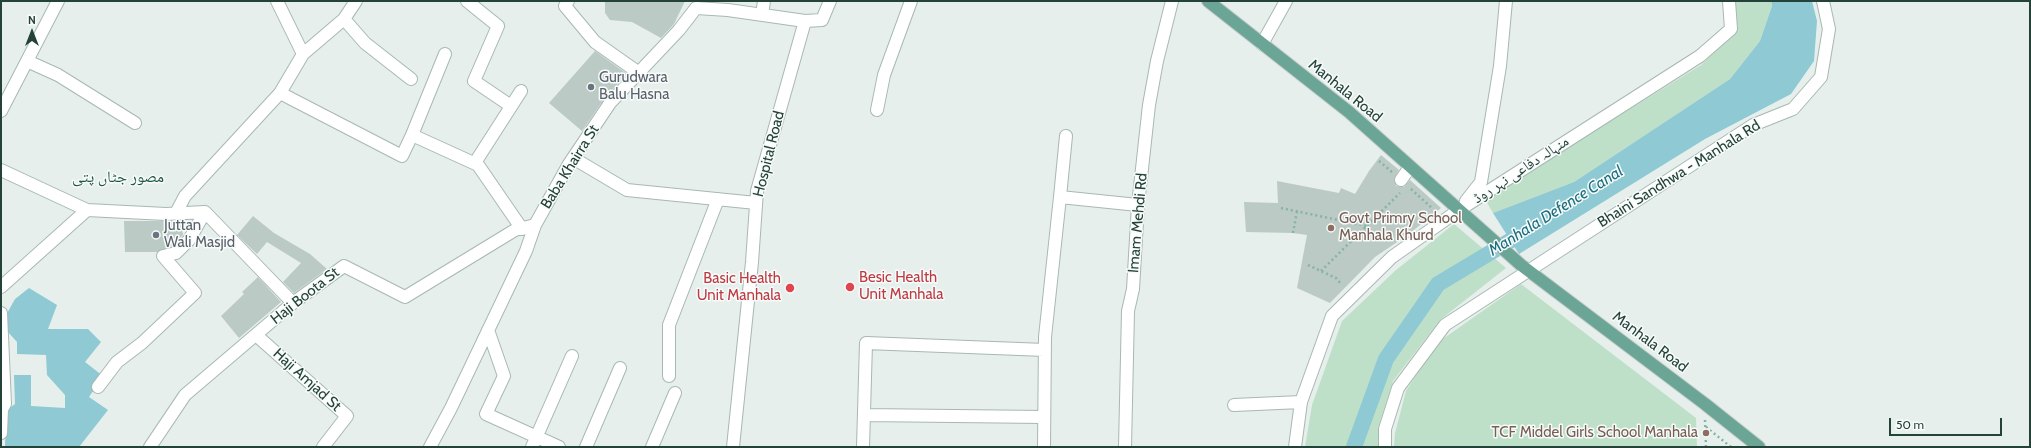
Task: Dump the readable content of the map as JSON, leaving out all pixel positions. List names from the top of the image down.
{
  "streets": {
    "main road": ["Manhala Road"],
    "street": [
      "Hospital Road",
      "Baba Khairra St",
      "منہالہ دفاعی نہر روڈ",
      "Bhaini Sandhwa - Manhala Rd",
      "Imam Mehdi Rd",
      "Haji Boota St",
      "Haji Amjad St"
    ]
  },
  "crossings": [
    ["Manhala Road", "منہالہ دفاعی نہر روڈ"],
    ["Manhala Road", "Bhaini Sandhwa - Manhala Rd"],
    ["Hospital Road", "Baba Khairra St"],
    ["Baba Khairra St", "Haji Boota St"],
    ["Haji Boota St", "Haji Amjad St"]
  ],
  "districts": ["مصور جٹاں پتی"],
  "water": ["Manhala Defence Canal"],
  "places": [
    "Gurudwara Balu Hasna",
    "Govt Primry School Manhala Khurd",
    "Juttan Wali Masjid",
    "Besic Health Unit Manhala",
    "Basic Health Unit Manhala",
    "TCF Middel Girls School Manhala"
  ],
  "scale_bar": "50 m",
  "north": "top"
}
